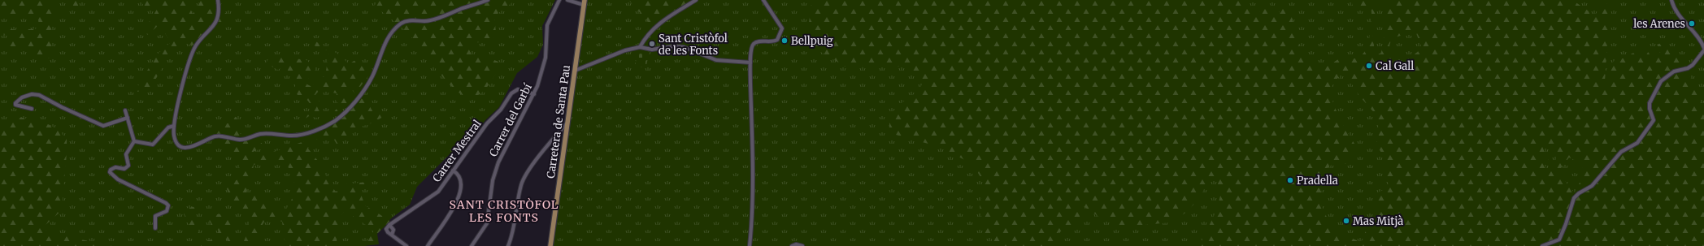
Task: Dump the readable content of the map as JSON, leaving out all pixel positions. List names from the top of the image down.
{
  "streets": {
    "main road": ["Carretera de Santa Pau"],
    "street": ["Carrer del Garbí", "Carrer Mestral"]
  },
  "crossings": [
    ["Carrer del Garbí", "Carrer Mestral"]
  ],
  "districts": ["SANT CRISTÒFOL LES FONTS"],
  "places": [
    "les Arenes",
    "Bellpuig",
    "Sant Cristòfol de les Fonts",
    "Cal Gall",
    "Pradella",
    "Mas Mitjà"
  ]
}
